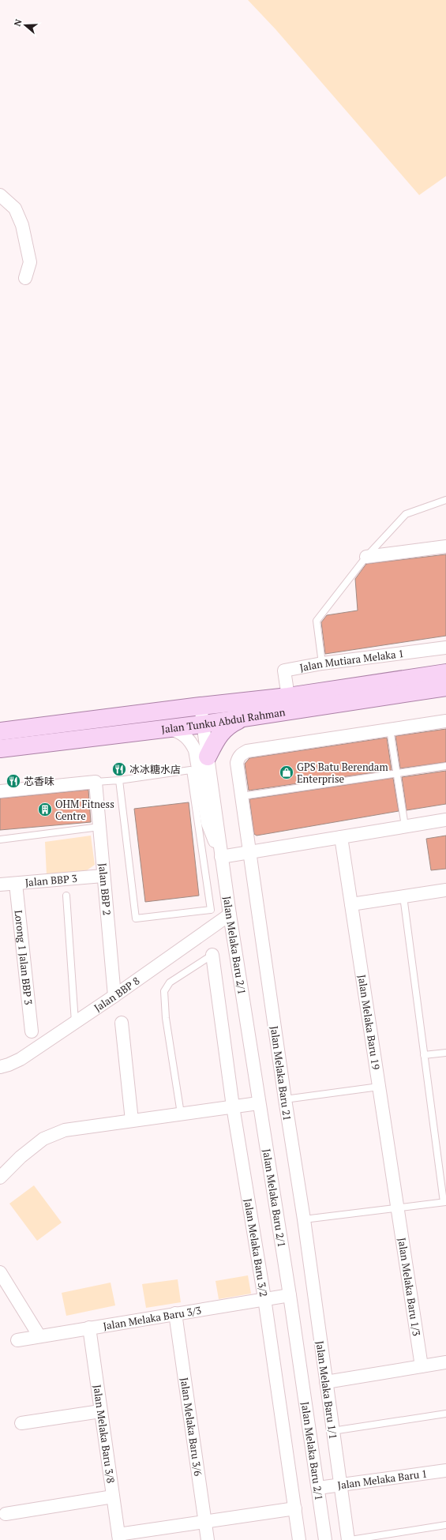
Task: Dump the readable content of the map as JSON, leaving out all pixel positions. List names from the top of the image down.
{
  "streets": {
    "main road": ["Jalan Tunku Abdul Rahman"],
    "street": [
      "Jalan Mutiara Melaka 1",
      "Jalan BBP 3",
      "Jalan BBP 2",
      "Jalan Melaka Baru 2/1",
      "Lorong 1 Jalan BBP 3",
      "Jalan BBP 8",
      "Jalan Melaka Baru 19",
      "Jalan Melaka Baru 21",
      "Jalan Melaka Baru 3/2",
      "Jalan Melaka Baru 1/3",
      "Jalan Melaka Baru 3/3",
      "Jalan Melaka Baru 1/1",
      "Jalan Melaka Baru 3/6",
      "Jalan Melaka Baru 3/8",
      "Jalan Melaka Baru 1"
    ]
  },
  "crossings": [
    ["Jalan Mutiara Melaka 1", "Jalan Tunku Abdul Rahman"],
    ["Jalan BBP 3", "Jalan BBP 2"],
    ["Jalan BBP 3", "Lorong 1 Jalan BBP 3"],
    ["Jalan BBP 2", "Jalan BBP 8"],
    ["Jalan Melaka Baru 2/1", "Jalan BBP 8"],
    ["Jalan Melaka Baru 2/1", "Jalan Melaka Baru 3/3"],
    ["Jalan Melaka Baru 2/1", "Jalan Melaka Baru 1"],
    ["Jalan Melaka Baru 19", "Jalan Melaka Baru 1/3"],
    ["Jalan Melaka Baru 21", "Jalan Melaka Baru 1/1"],
    ["Jalan Melaka Baru 3/2", "Jalan Melaka Baru 3/3"],
    ["Jalan Melaka Baru 3/3", "Jalan Melaka Baru 3/6"],
    ["Jalan Melaka Baru 3/3", "Jalan Melaka Baru 3/8"],
    ["Jalan Melaka Baru 1/1", "Jalan Melaka Baru 1"]
  ],
  "places": {
    "restaurant": ["冰冰糖水店", "芯香味"],
    "shop": ["GPS Batu Berendam Enterprise"],
    "building": ["OHM Fitness Centre"]
  },
  "north": "left"
}
